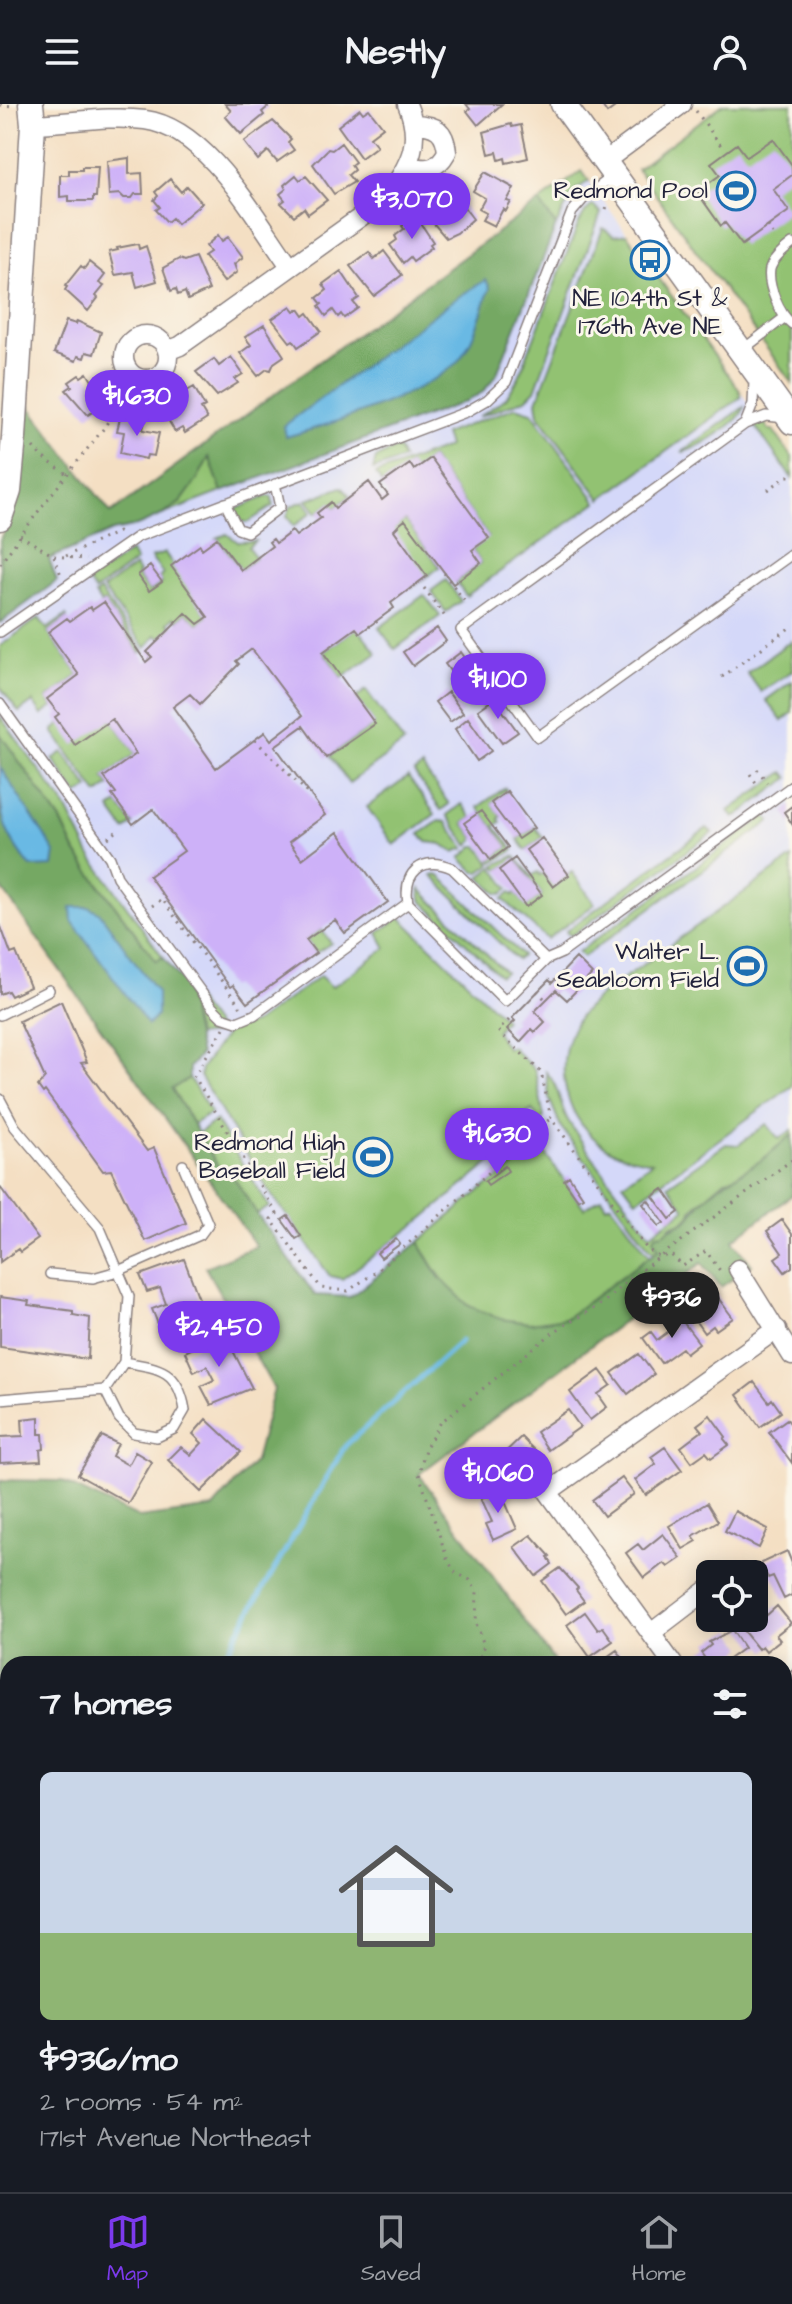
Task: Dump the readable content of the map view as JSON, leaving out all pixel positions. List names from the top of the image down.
{
  "places": {
    "sports": ["Redmond Pool", "Walter L. Seabloom Field", "Redmond High Baseball Field"],
    "bus stop": ["NE 104th St & 176th Ave NE"]
  },
  "page": {
    "header": "Nestly",
    "price": [
      "$3,070",
      "$1,630",
      "$1,100",
      "$1,630",
      "$936",
      "$2,450",
      "$1,060"
    ],
    "heading": "7 homes",
    "list": [
      {
        "name": "$936/mo",
        "note": "2 rooms · 54 m² · 171st Avenue Northeast"
      }
    ],
    "tabs": ["Map", "Saved", "Home"]
  }
}
